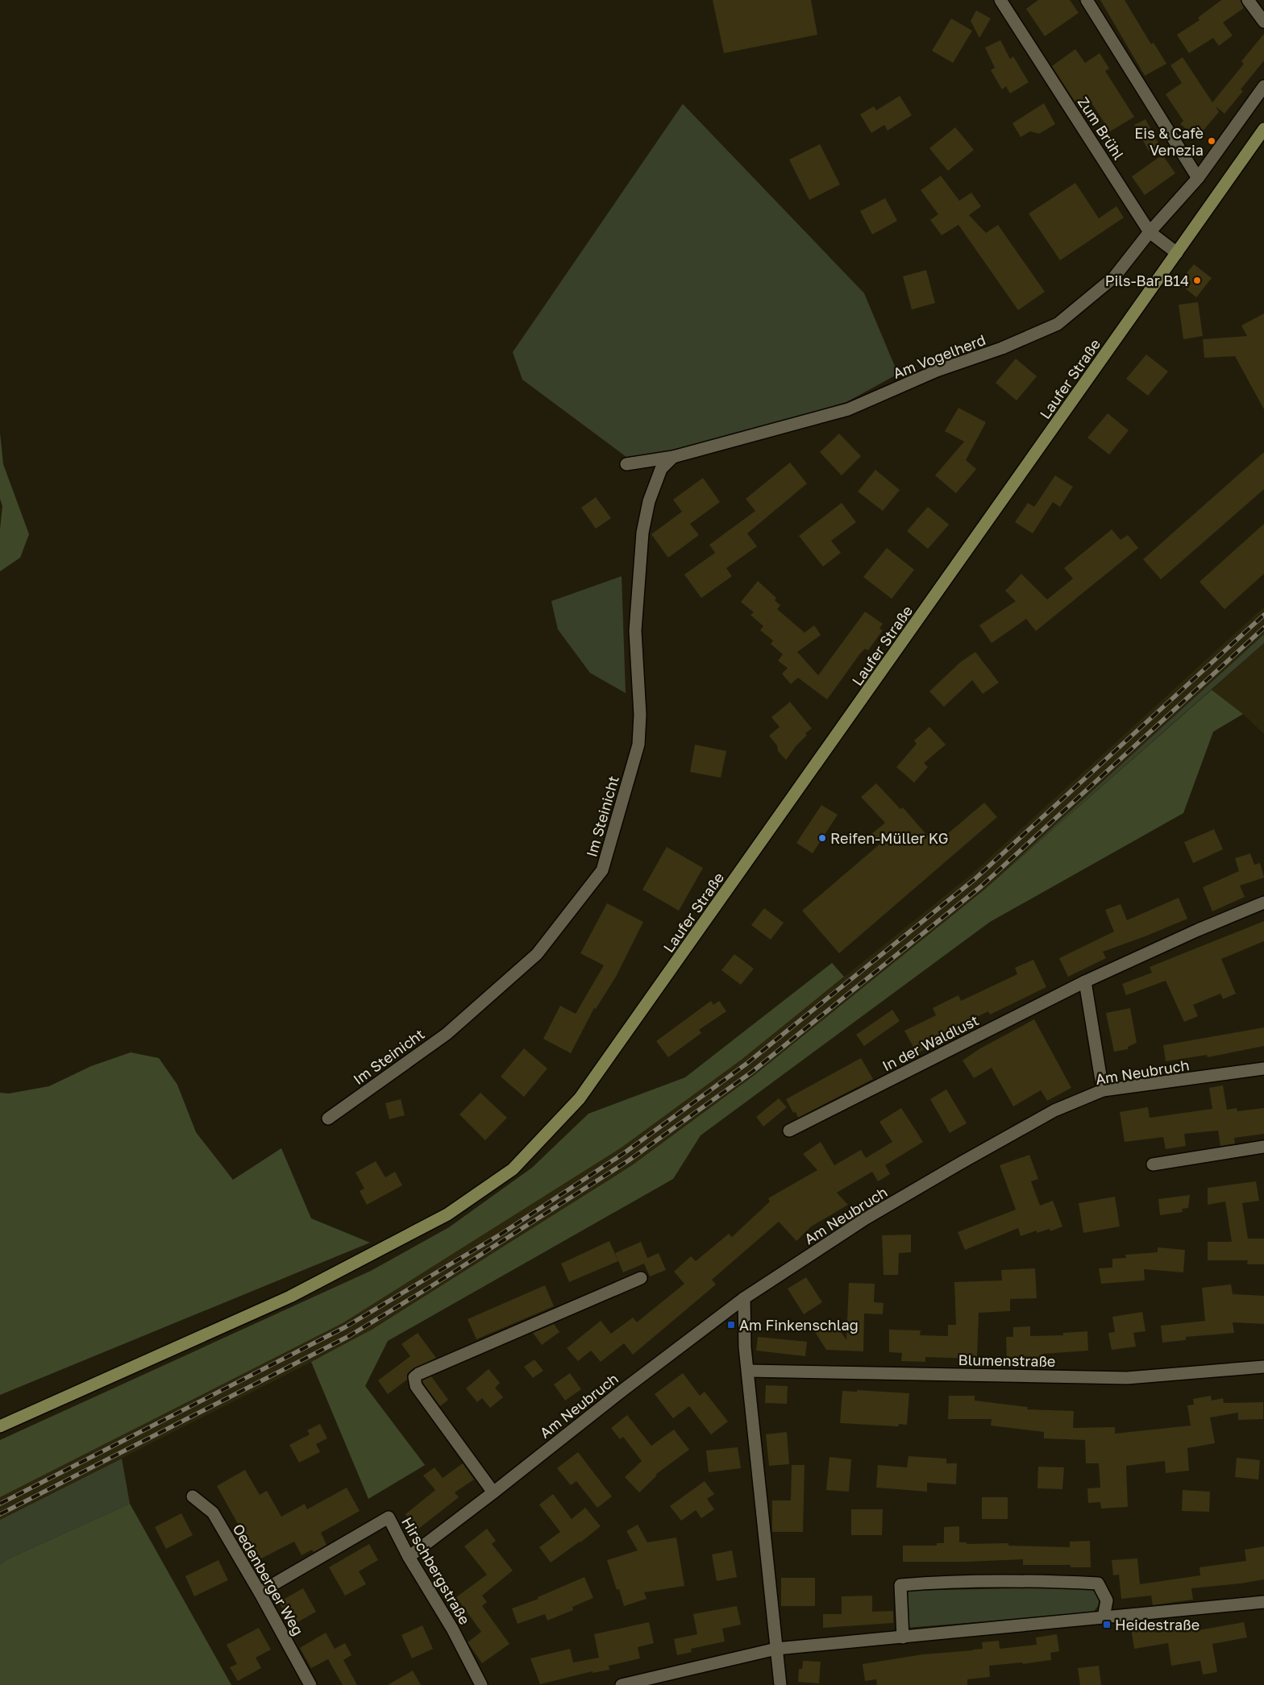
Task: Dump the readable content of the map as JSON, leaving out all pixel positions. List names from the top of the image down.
{
  "streets": {
    "main road": ["Laufer Straße"],
    "street": [
      "Zum Brühl",
      "Am Vogelherd",
      "Im Steinicht",
      "In der Waldlust",
      "Am Neubruch",
      "Blumenstraße",
      "Hirschbergstraße",
      "Oedenberger Weg"
    ]
  },
  "crossings": [
    ["Zum Brühl", "Am Vogelherd"],
    ["Zum Brühl", "Laufer Straße"],
    ["Am Vogelherd", "Im Steinicht"],
    ["Am Neubruch", "Hirschbergstraße"],
    ["Hirschbergstraße", "Oedenberger Weg"]
  ],
  "places": {
    "other": ["Eis & Cafè Venezia", "Pils-Bar B14", "Reifen-Müller KG"],
    "transit": ["Am Finkenschlag", "Heidestraße"]
  }
}
